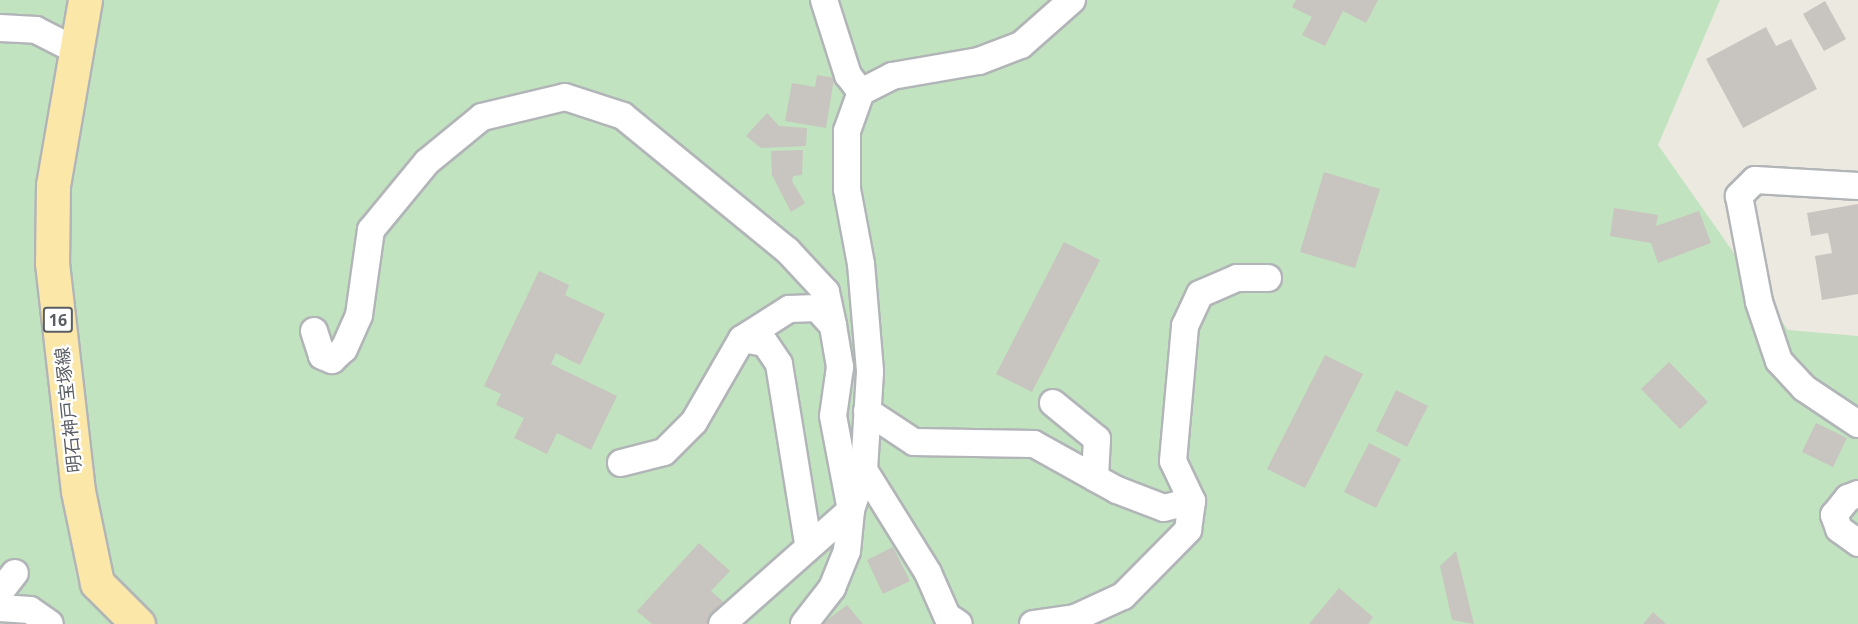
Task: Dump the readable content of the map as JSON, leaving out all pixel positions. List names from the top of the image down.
{
  "streets": {
    "main road": ["16", "明石神戸宝塚線"]
  }
}
